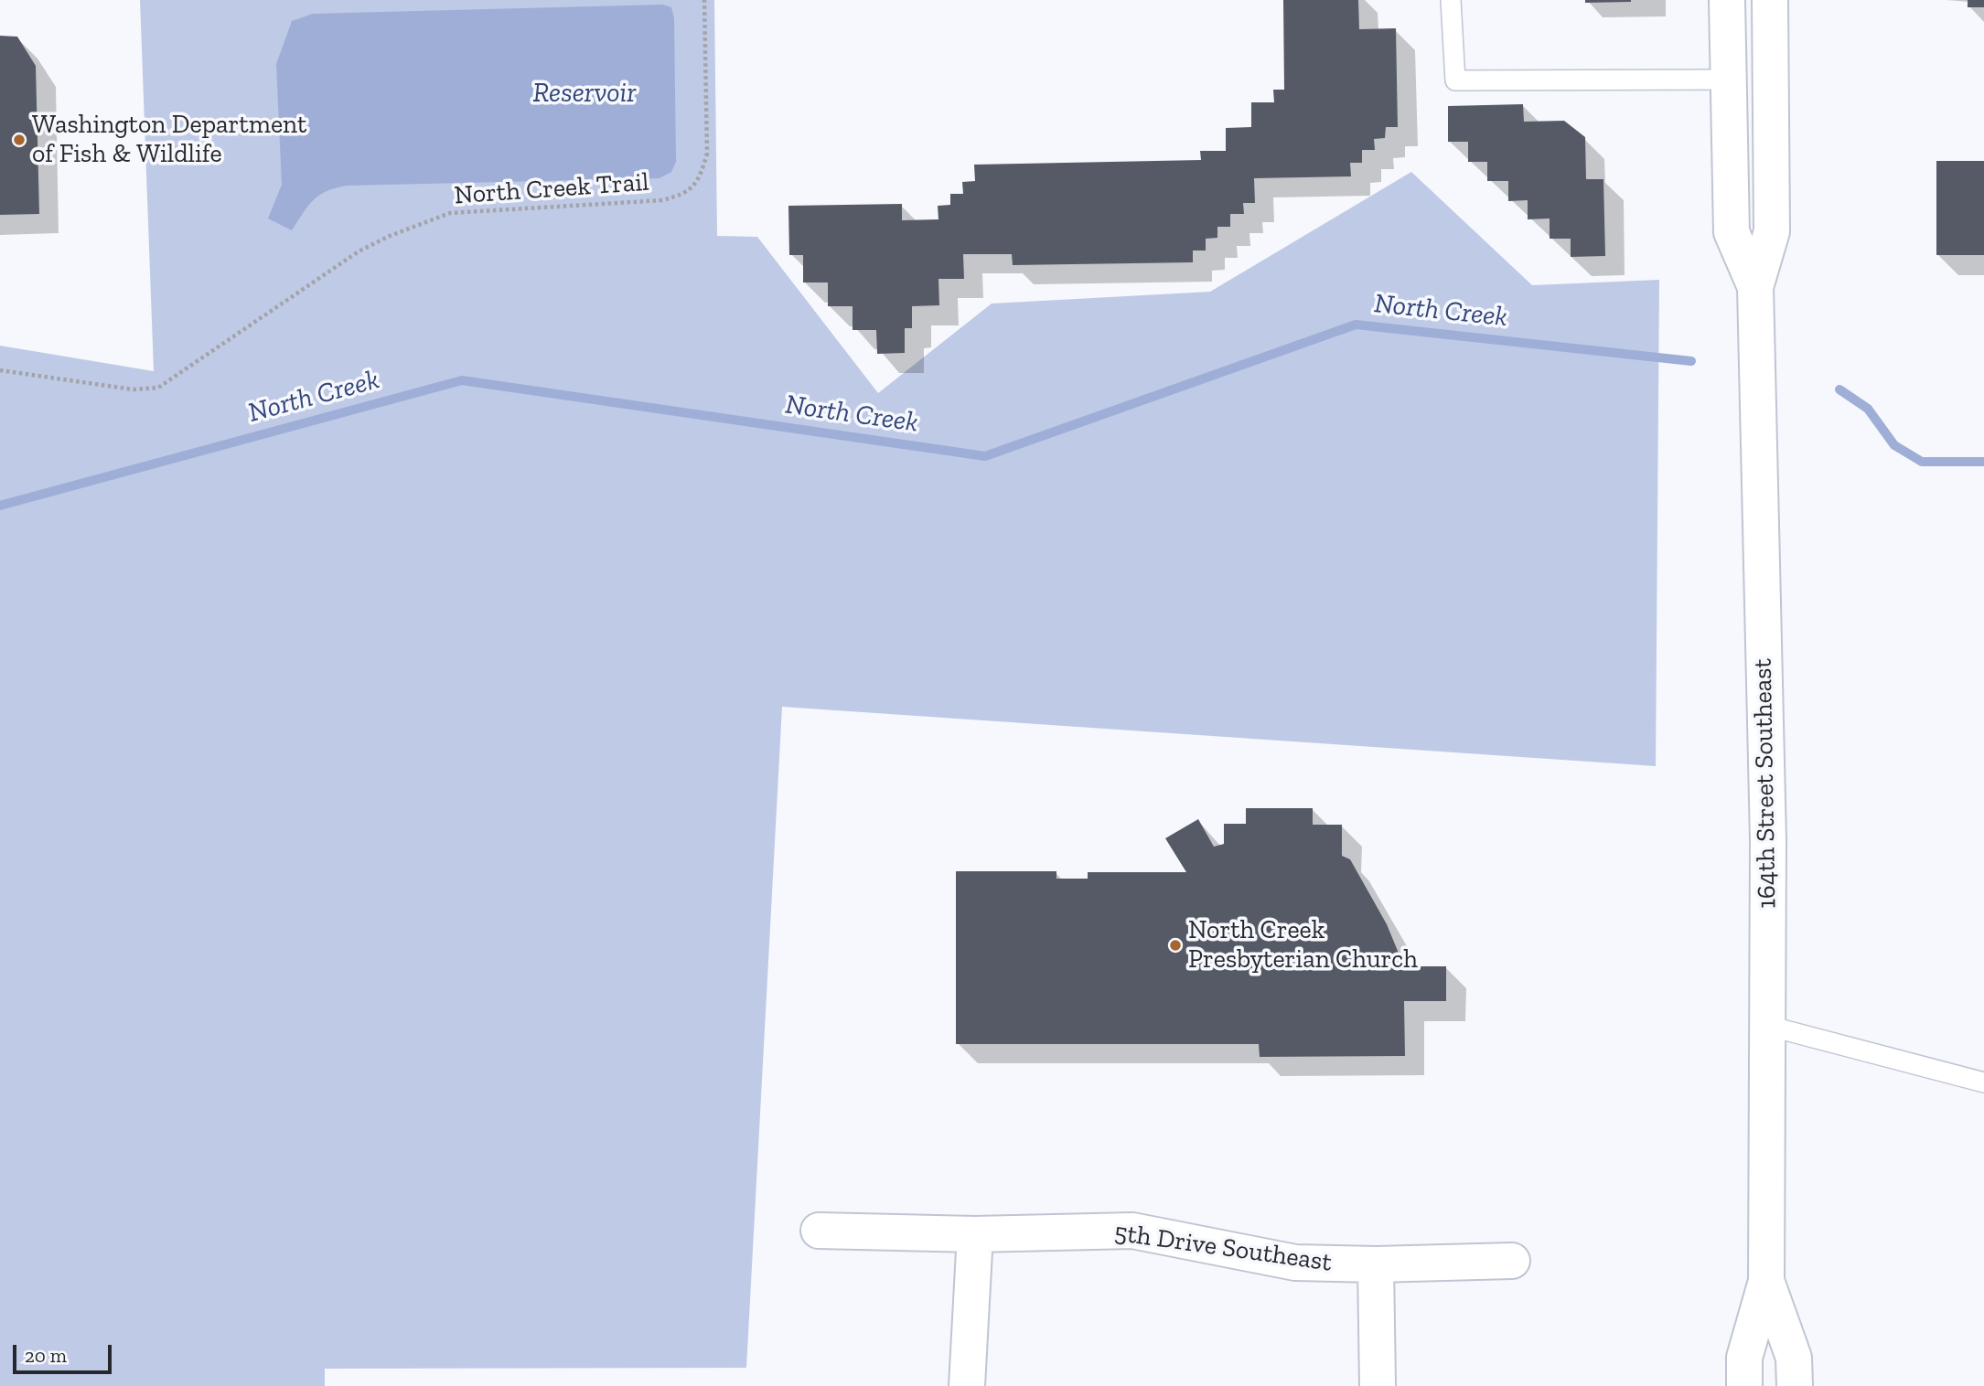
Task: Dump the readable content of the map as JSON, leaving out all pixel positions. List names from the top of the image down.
{
  "streets": {
    "main road": ["164th Street Southeast", "5th Drive Southeast"],
    "path": ["North Creek Trail"]
  },
  "water": ["Reservoir", "North Creek"],
  "places": ["Washington Department of Fish & Wildlife", "North Creek Presbyterian Church"],
  "scale_bar": "20 m"
}
